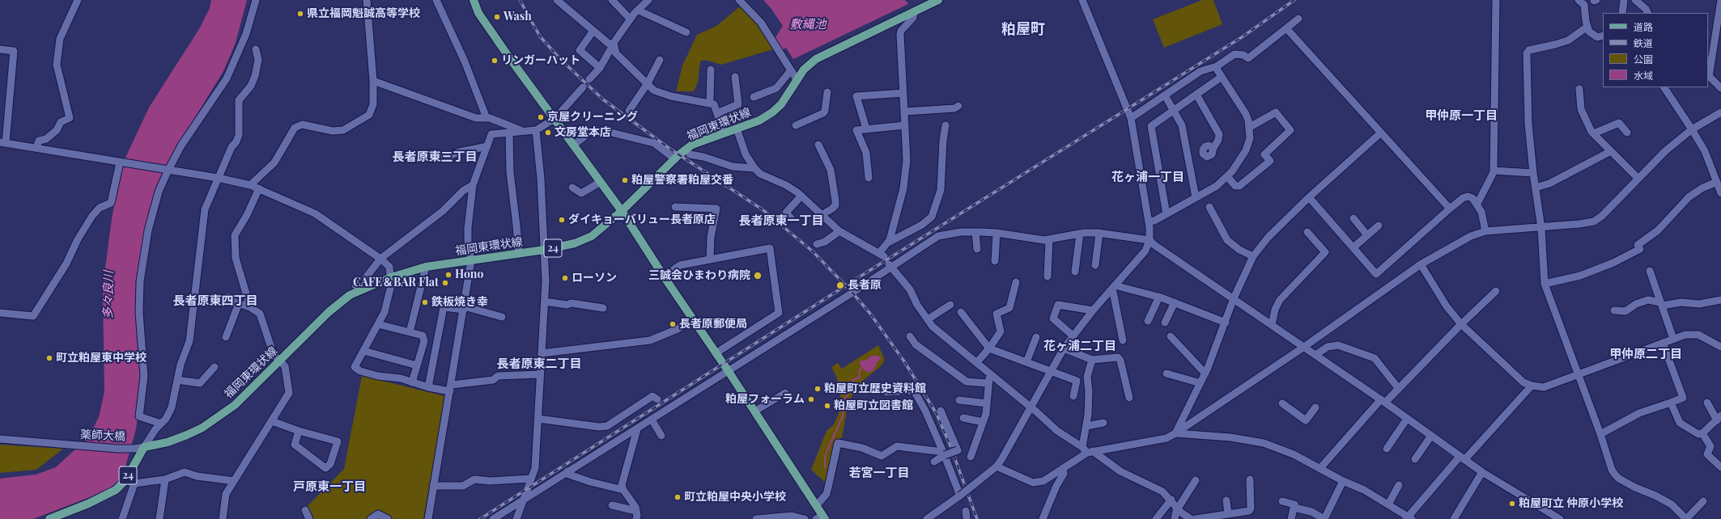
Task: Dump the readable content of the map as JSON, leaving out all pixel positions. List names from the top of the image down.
{
  "streets": {
    "main road": ["福岡東環状線", "24"],
    "street": ["薬師大橋"]
  },
  "crossings": [
    ["福岡東環状線", "24"],
    ["福岡東環状線", "薬師大橋"],
    ["24", "薬師大橋"]
  ],
  "districts": [
    "粕屋町",
    "甲仲原一丁目",
    "長者原東三丁目",
    "花ヶ浦一丁目",
    "長者原東一丁目",
    "長者原東四丁目",
    "花ヶ浦二丁目",
    "甲仲原二丁目",
    "長者原東二丁目",
    "若宮一丁目",
    "戸原東一丁目"
  ],
  "water": ["敷縄池", "多々良川"],
  "places": [
    "県立福岡魁誠高等学校",
    "Wash",
    "リンガーハット",
    "京屋クリーニング",
    "文房堂本店",
    "粕屋警察署粕屋交番",
    "ダイキョーバリュー長者原店",
    "Hono",
    "三誠会ひまわり病院",
    "ローソン",
    "CAFE＆BAR Flat",
    "長者原",
    "鉄板焼き幸",
    "長者原郵便局",
    "町立粕屋東中学校",
    "粕屋町立歴史資料館",
    "粕屋フォーラム",
    "粕屋町立図書館",
    "町立粕屋中央小学校",
    "粕屋町立 仲原小学校"
  ],
  "legend": [
    "道路",
    "鉄道",
    "公園",
    "水域"
  ]
}
